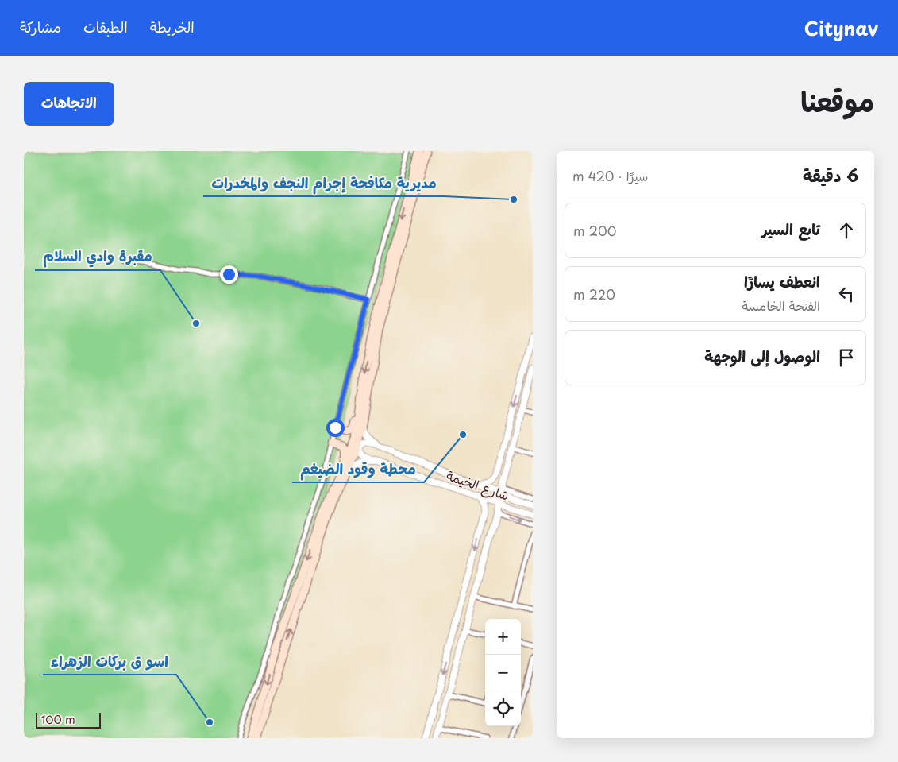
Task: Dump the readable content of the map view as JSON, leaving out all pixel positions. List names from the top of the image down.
{
  "streets": {
    "street": ["شارع الخيمة"]
  },
  "places": [
    "مديرية مكافحة إجرام النجف والمخدرات",
    "مقبرة وادي السلام",
    "محطة وقود الضيغم",
    "اسو ق بركات الزهراء"
  ],
  "scale_bar": "100 m",
  "page": {
    "header": "Citynav",
    "nav": ["الخريطة", "الطبقات", "مشاركة"],
    "title": "موقعنا",
    "buttons": "الاتجاهات",
    "heading": ["6 دقيقة", "سيرًا · 420 m"],
    "list": [
      ["تابع السير", "200 m"],
      ["انعطف يسارًا", "الفتحة الخامسة", "220 m"],
      "الوصول إلى الوجهة"
    ],
    "map_buttons": ["+", "−"],
    "scale": "100 m"
  }
}
